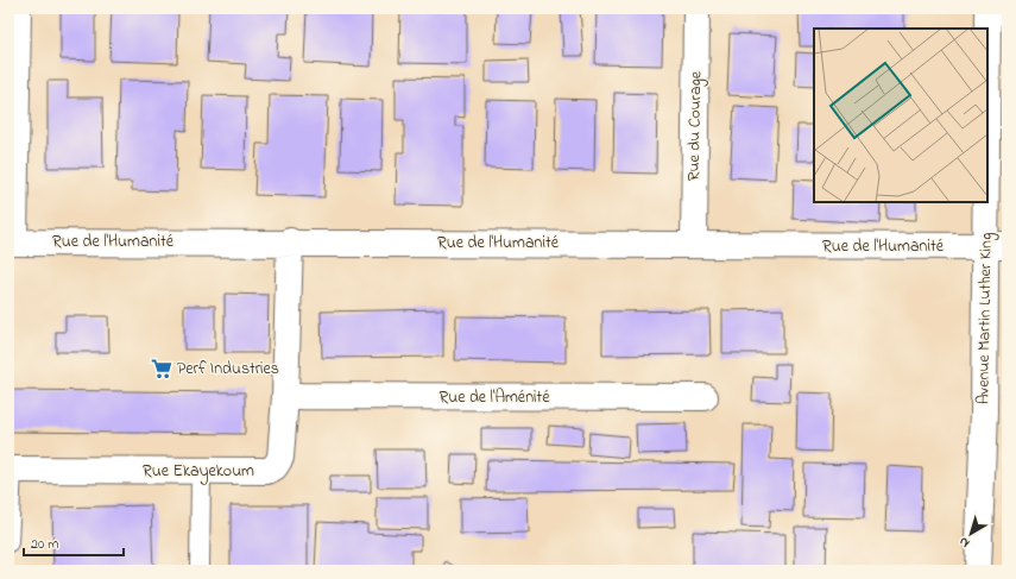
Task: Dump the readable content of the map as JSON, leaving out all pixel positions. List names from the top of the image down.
{
  "streets": {
    "street": [
      "Rue du Courage",
      "Rue de l'Humanité",
      "Avenue Martin Luther King",
      "Rue de l'Aménité",
      "Rue Ekayekoum"
    ]
  },
  "crossings": [
    ["Rue du Courage", "Rue de l'Humanité"],
    ["Rue de l'Humanité", "Avenue Martin Luther King"],
    ["Rue de l'Humanité", "Rue Ekayekoum"],
    ["Rue de l'Aménité", "Rue Ekayekoum"]
  ],
  "places": {
    "supermarket": ["Perf Industries"]
  },
  "scale_bar": "20 m",
  "north": "bottom left"
}
